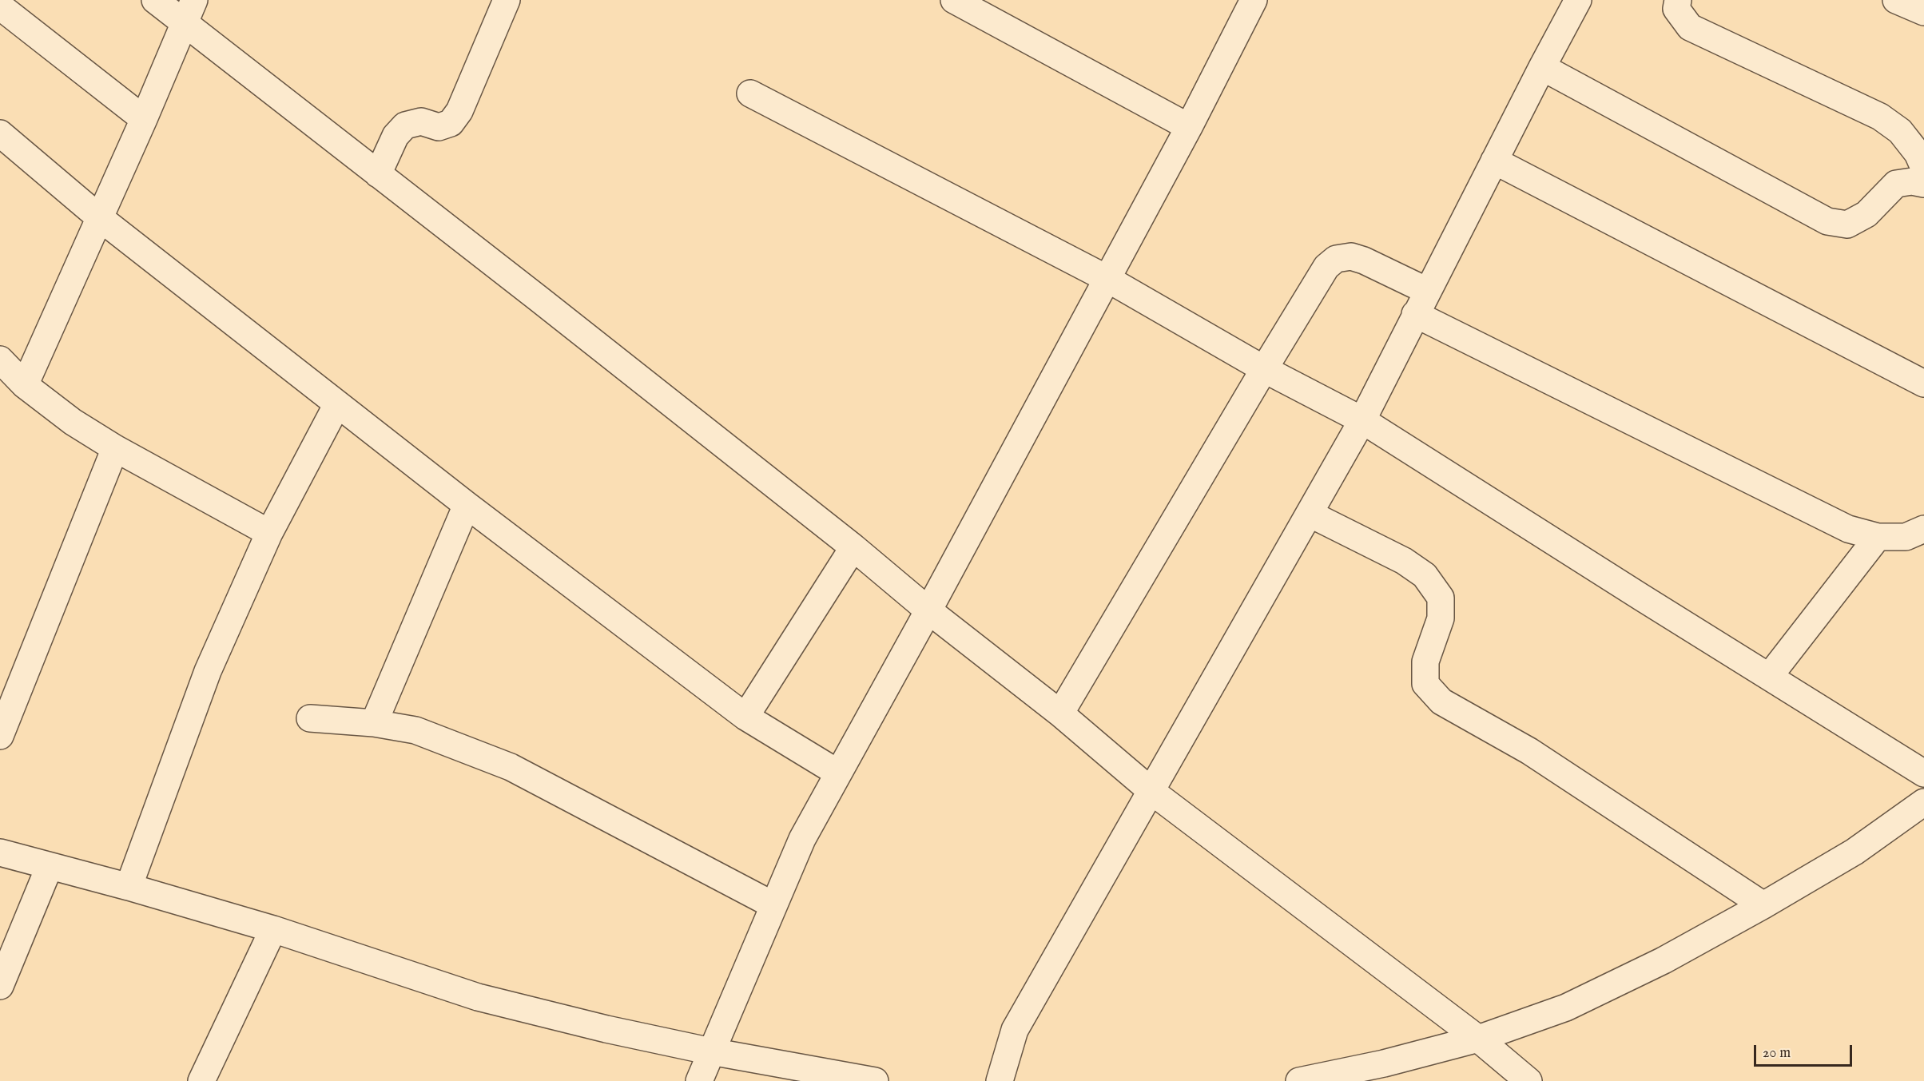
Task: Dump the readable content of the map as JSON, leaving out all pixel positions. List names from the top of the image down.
{
  "scale_bar": "20 m"
}
